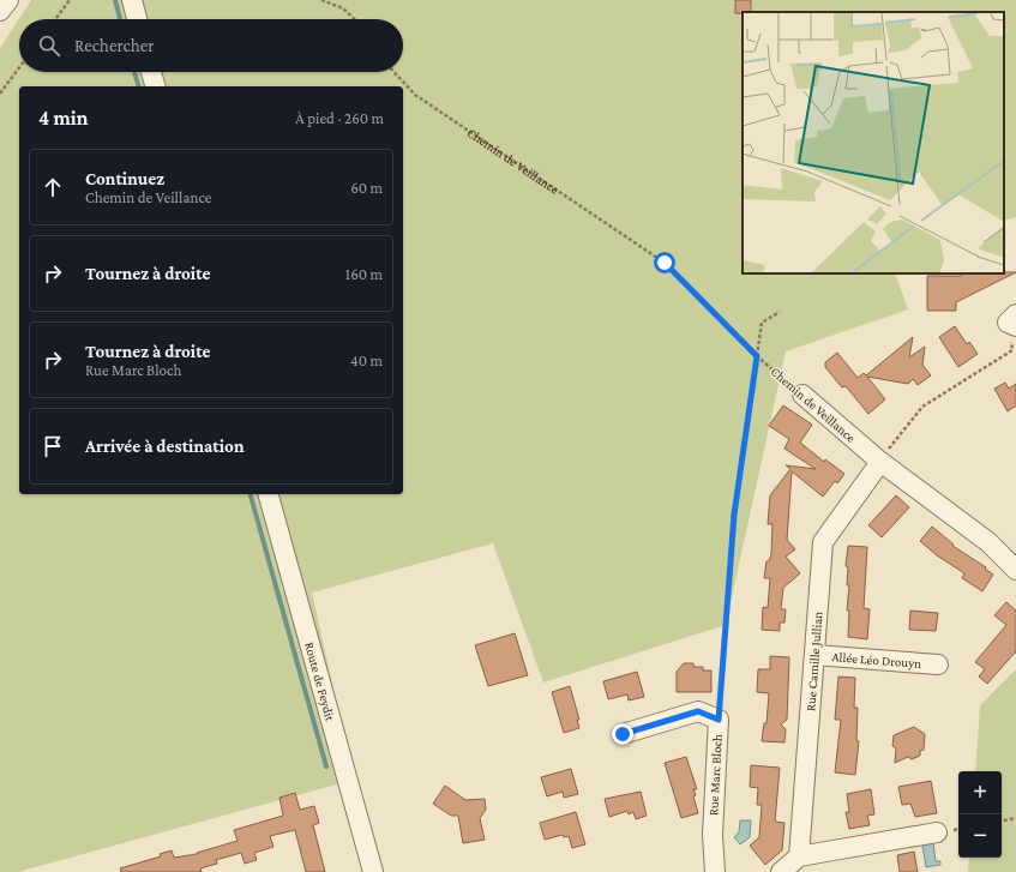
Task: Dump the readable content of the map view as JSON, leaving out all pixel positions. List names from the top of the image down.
{
  "streets": {
    "street": [
      "Chemin de Veillance",
      "Allée Léo Drouyn",
      "Rue Camille Jullian",
      "Route de Feydit",
      "Rue Marc Bloch"
    ]
  },
  "crossings": [
    ["Chemin de Veillance", "Rue Camille Jullian"],
    ["Allée Léo Drouyn", "Rue Camille Jullian"]
  ],
  "page": {
    "search": "Rechercher",
    "heading": ["4 min", "À pied · 260 m"],
    "list": [
      ["Continuez", "Chemin de Veillance", "60 m"],
      ["Tournez à droite", "160 m"],
      ["Tournez à droite", "Rue Marc Bloch", "40 m"],
      "Arrivée à destination"
    ],
    "map_buttons": ["+", "−"]
  }
}
